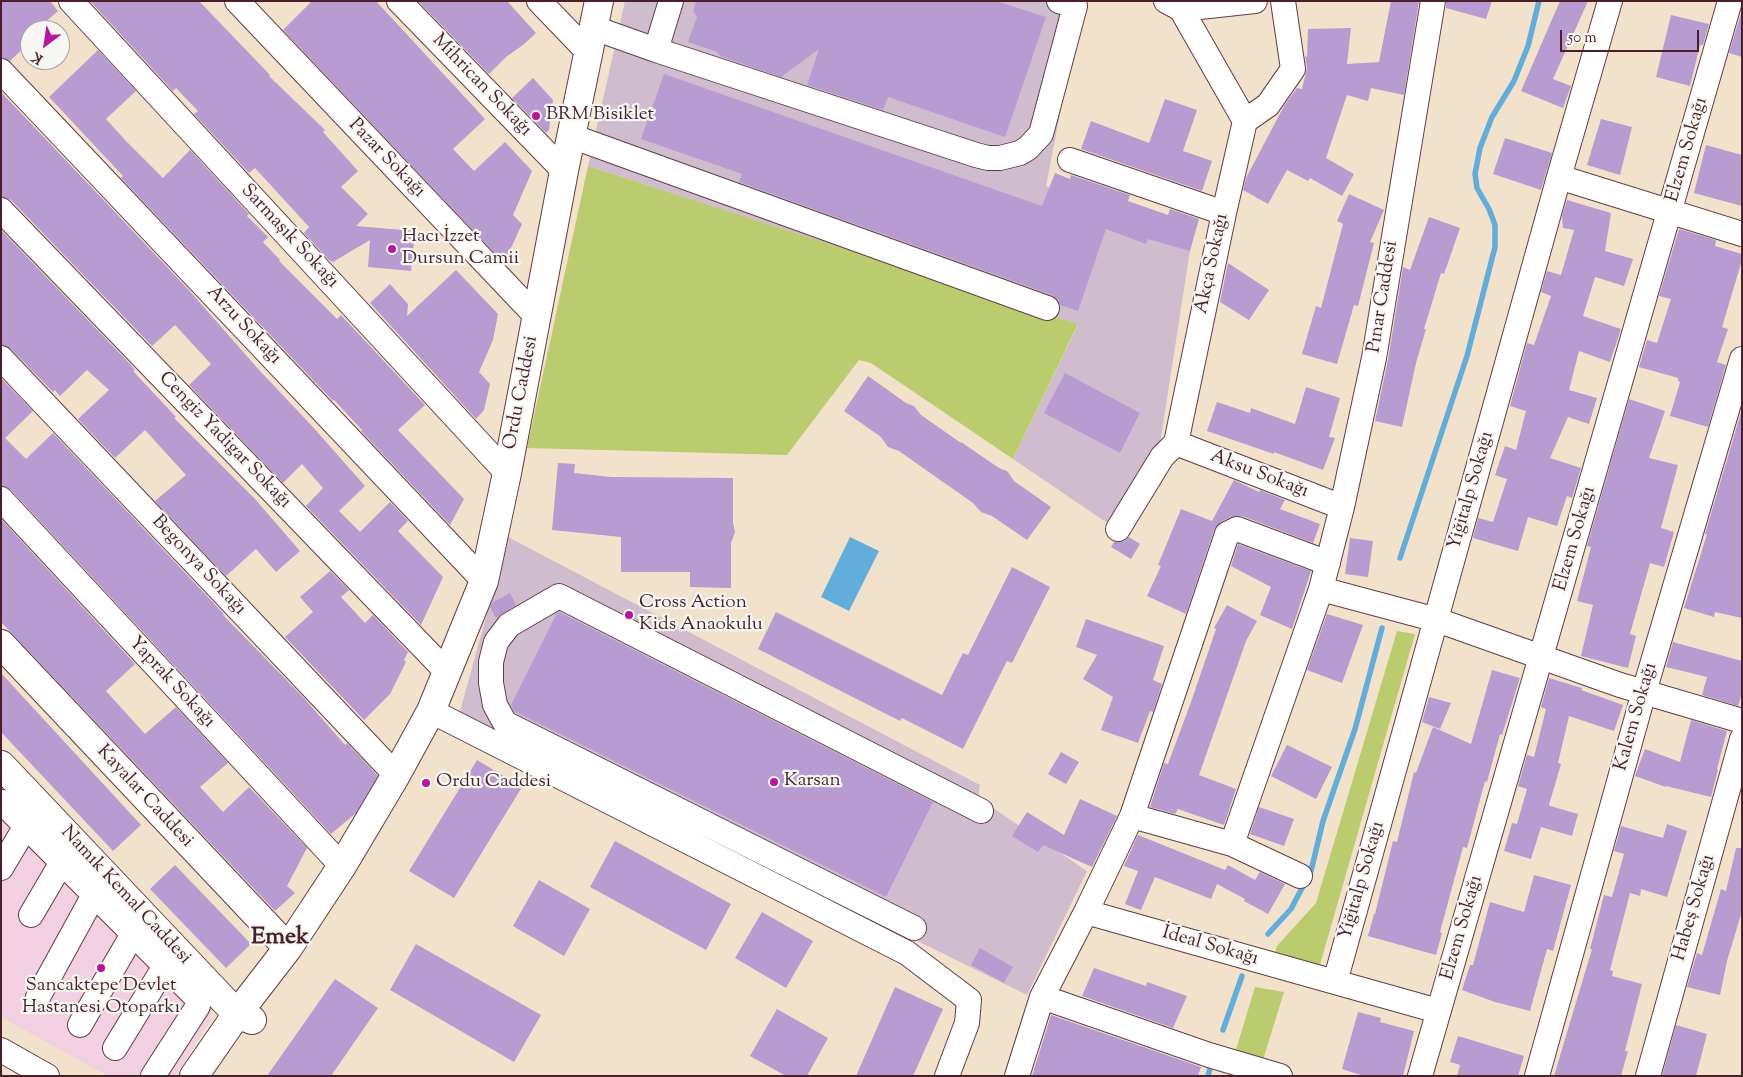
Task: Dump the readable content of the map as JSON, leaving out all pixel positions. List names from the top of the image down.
{
  "streets": {
    "main road": ["Ordu Caddesi", "Kayalar Caddesi", "Namık Kemal Caddesi"],
    "street": [
      "Mihrican Sokağı",
      "Elzem Sokağı",
      "Pazar Sokağı",
      "Sarmaşık Sokağı",
      "Akça Sokağı",
      "Pınar Caddesi",
      "Arzu Sokağı",
      "Cengiz Yadigar Sokağı",
      "Aksu Sokağı",
      "Yiğitalp Sokağı",
      "Begonya Sokağı",
      "Yaprak Sokağı",
      "Kalem Sokağı",
      "Habeş Sokağı",
      "İdeal Sokağı"
    ]
  },
  "crossings": [
    ["Mihrican Sokağı", "Ordu Caddesi"],
    ["Elzem Sokağı", "İdeal Sokağı"],
    ["Pazar Sokağı", "Ordu Caddesi"],
    ["Sarmaşık Sokağı", "Ordu Caddesi"],
    ["Akça Sokağı", "Aksu Sokağı"],
    ["Pınar Caddesi", "Aksu Sokağı"],
    ["Arzu Sokağı", "Ordu Caddesi"],
    ["Ordu Caddesi", "Cengiz Yadigar Sokağı"],
    ["Ordu Caddesi", "Begonya Sokağı"],
    ["Ordu Caddesi", "Yaprak Sokağı"],
    ["Ordu Caddesi", "Kayalar Caddesi"],
    ["Ordu Caddesi", "Namık Kemal Caddesi"],
    ["Yiğitalp Sokağı", "İdeal Sokağı"]
  ],
  "districts": ["Emek"],
  "places": [
    "BRM Bisiklet",
    "Hacı İzzet Dursun Camii",
    "Cross Action Kids Anaokulu",
    "Karsan",
    "Ordu Caddesi",
    "Sancaktepe Devlet Hastanesi Otoparkı"
  ],
  "scale_bar": "50 m",
  "north": "bottom left"
}
